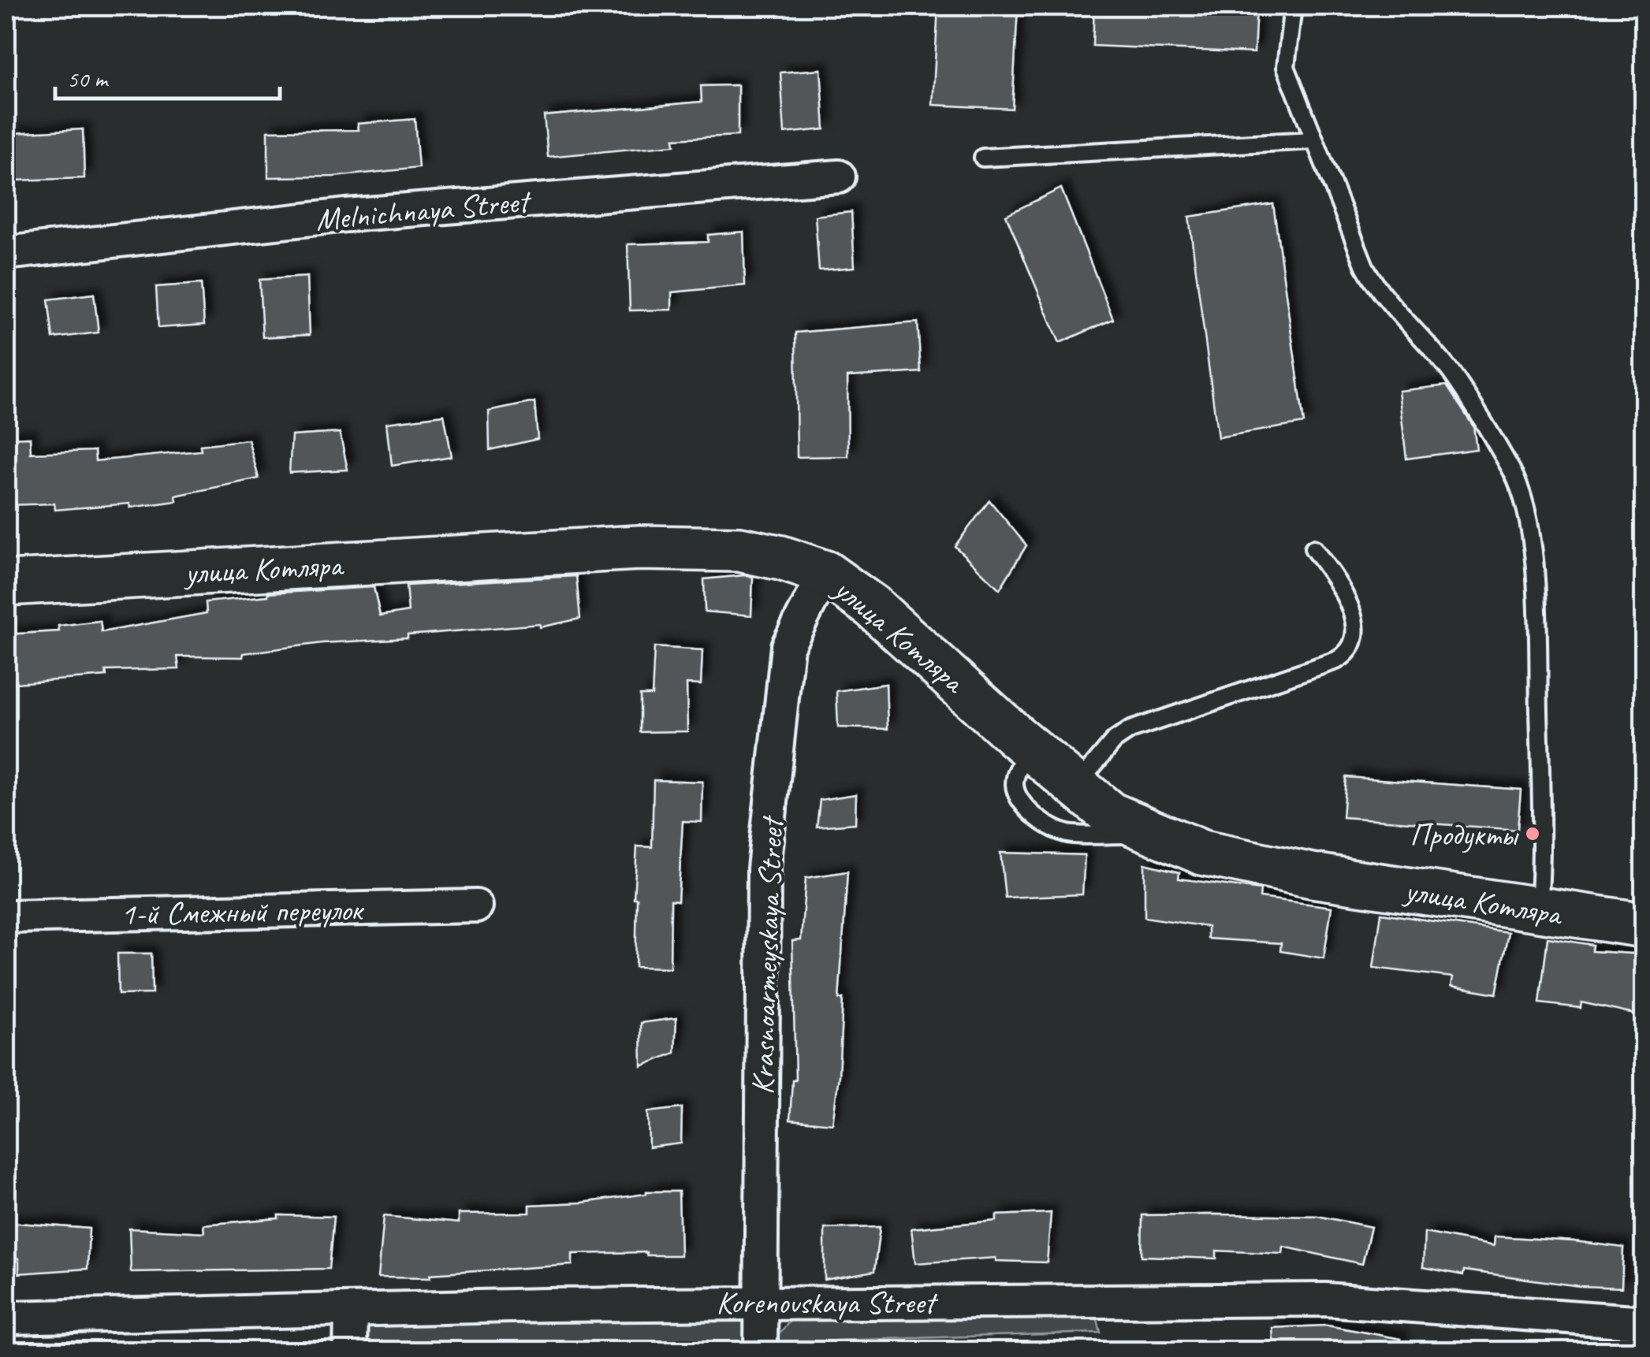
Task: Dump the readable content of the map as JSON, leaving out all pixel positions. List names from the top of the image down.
{
  "streets": {
    "main road": ["улица Котляра"],
    "street": [
      "Melnichnaya Street",
      "1-й Смежный переулок",
      "Krasnoarmeyskaya Street",
      "Korenovskaya Street"
    ]
  },
  "crossings": [
    ["улица Котляра", "Krasnoarmeyskaya Street"],
    ["Krasnoarmeyskaya Street", "Korenovskaya Street"]
  ],
  "places": ["Продукты"],
  "scale_bar": "50 m"
}
